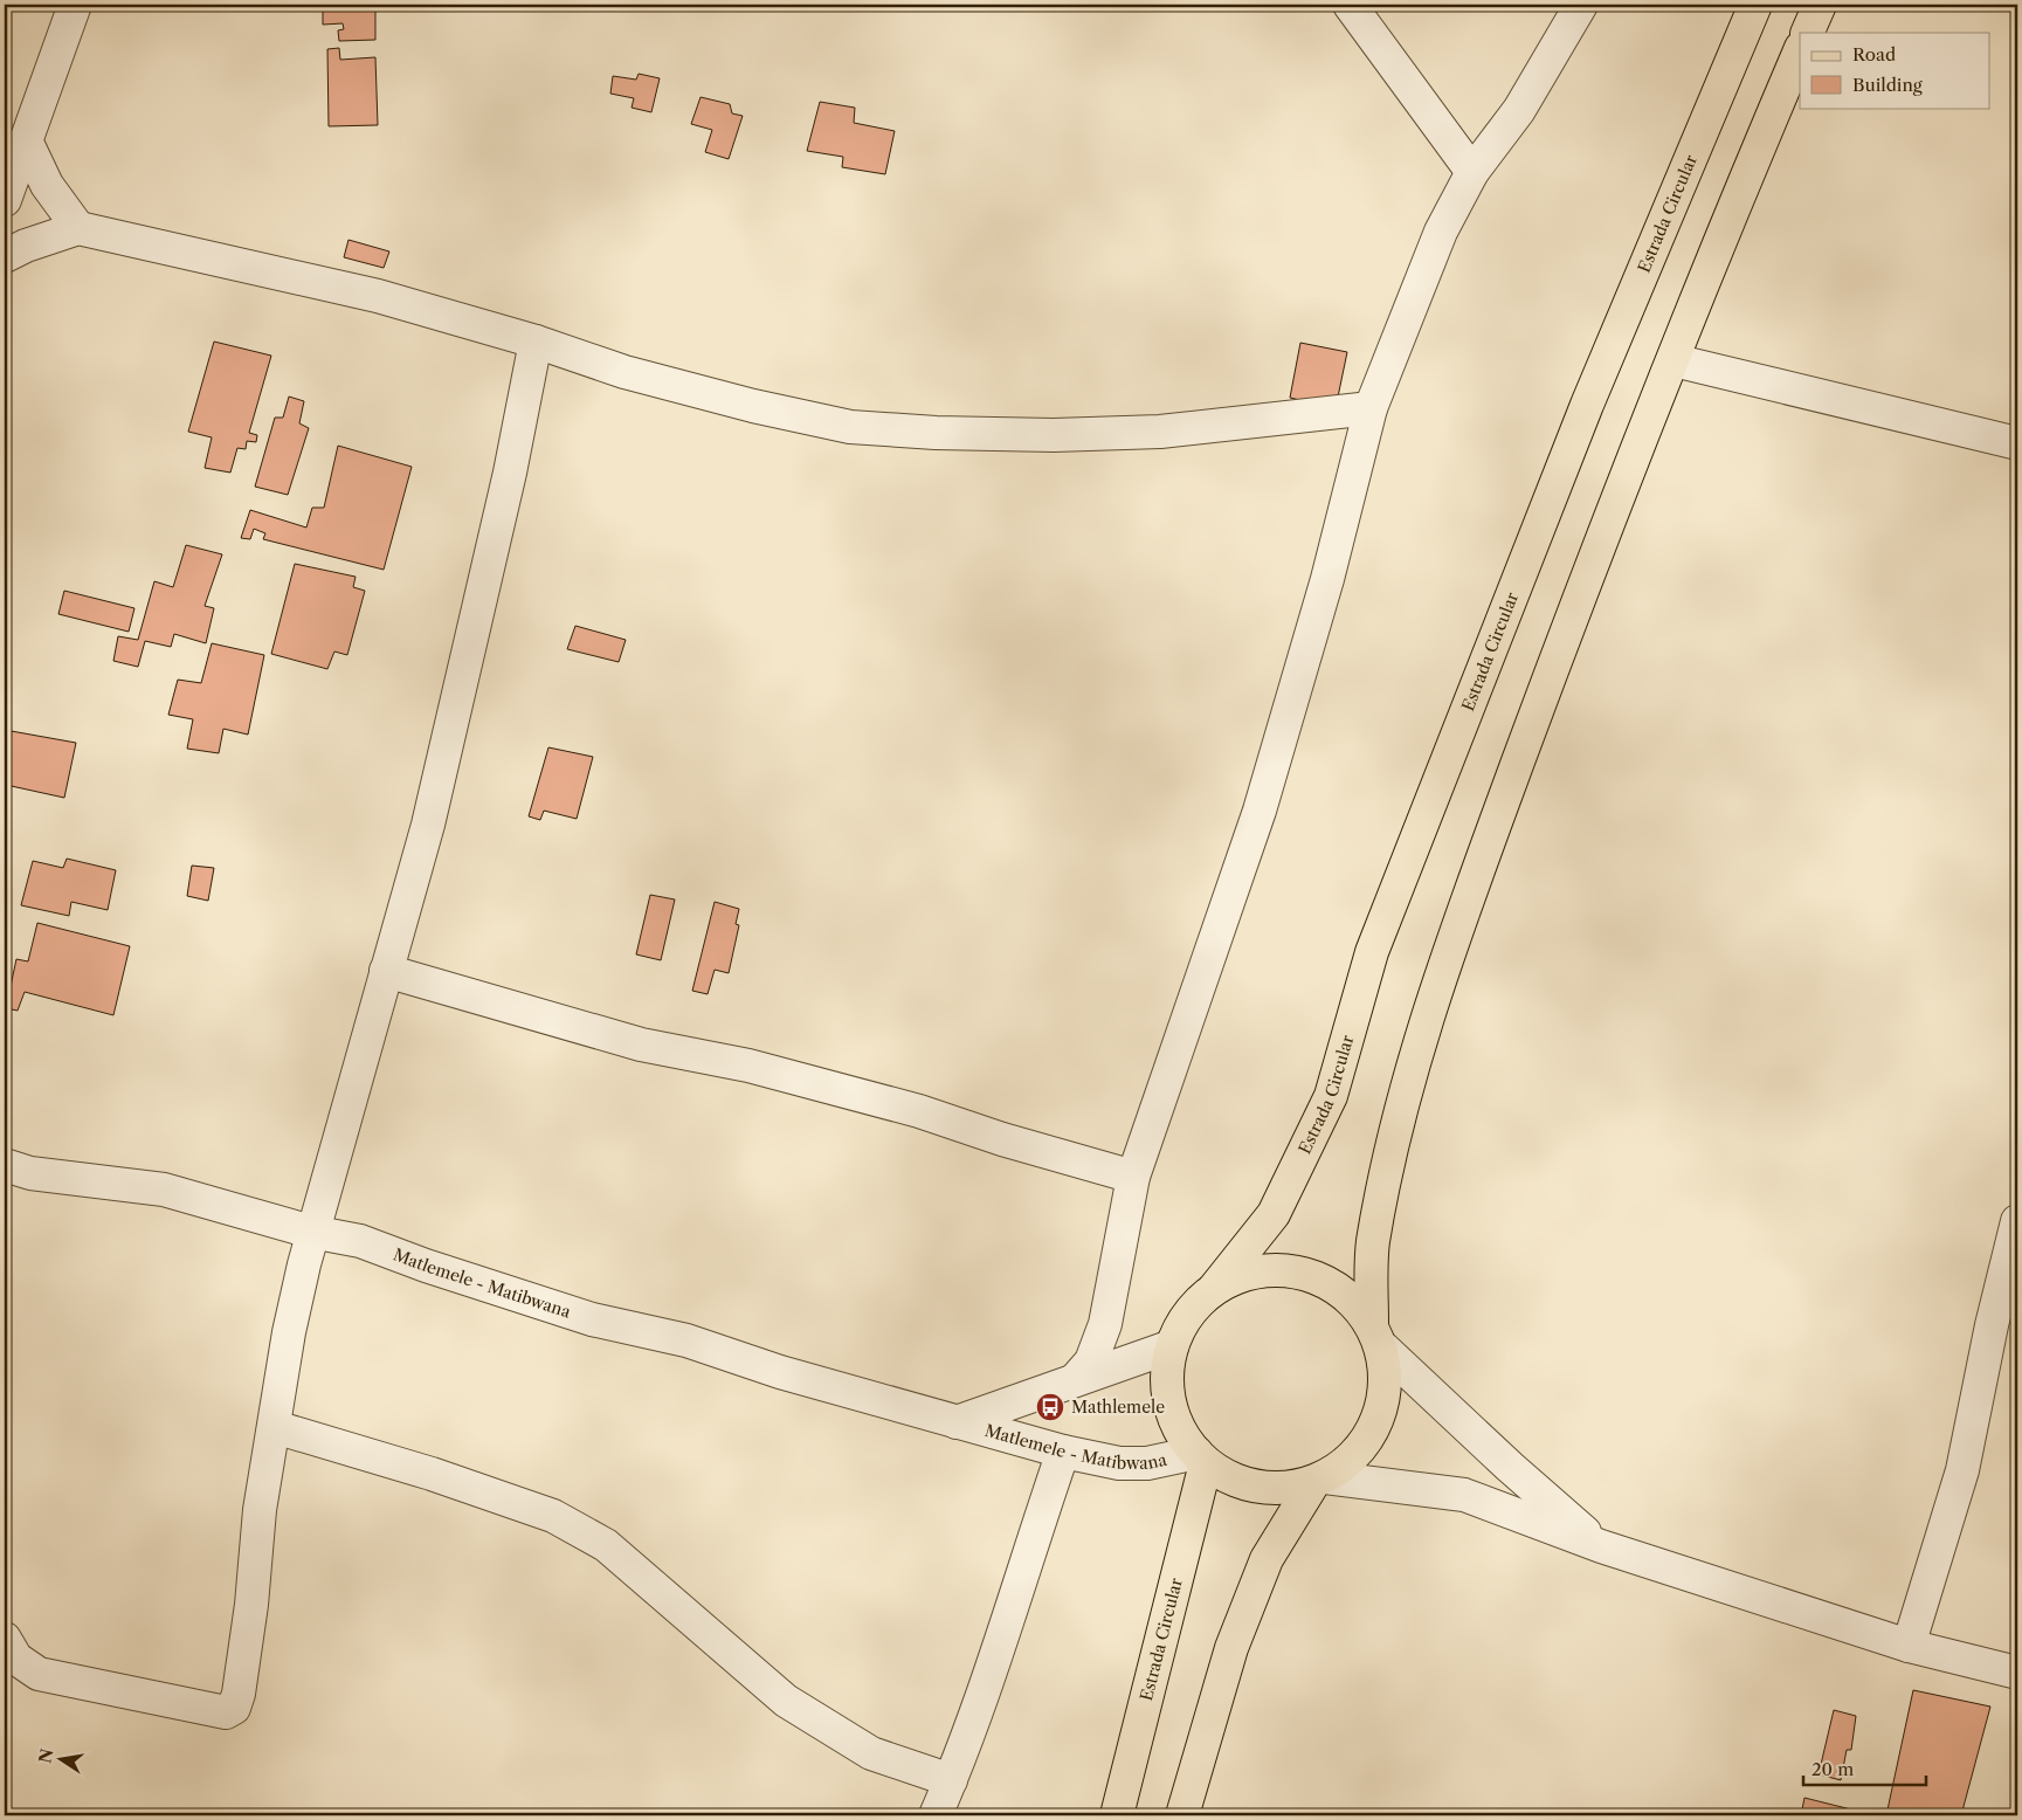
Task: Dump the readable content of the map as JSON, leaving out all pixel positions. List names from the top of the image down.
{
  "streets": {
    "main road": ["Estrada Circular"],
    "street": ["Matlemele - Matibwana"]
  },
  "crossings": [
    ["Estrada Circular", "Matlemele - Matibwana"]
  ],
  "places": {
    "bus stop": ["Mathlemele"]
  },
  "legend": ["Road", "Building"],
  "scale_bar": "20 m",
  "north": "left"
}
